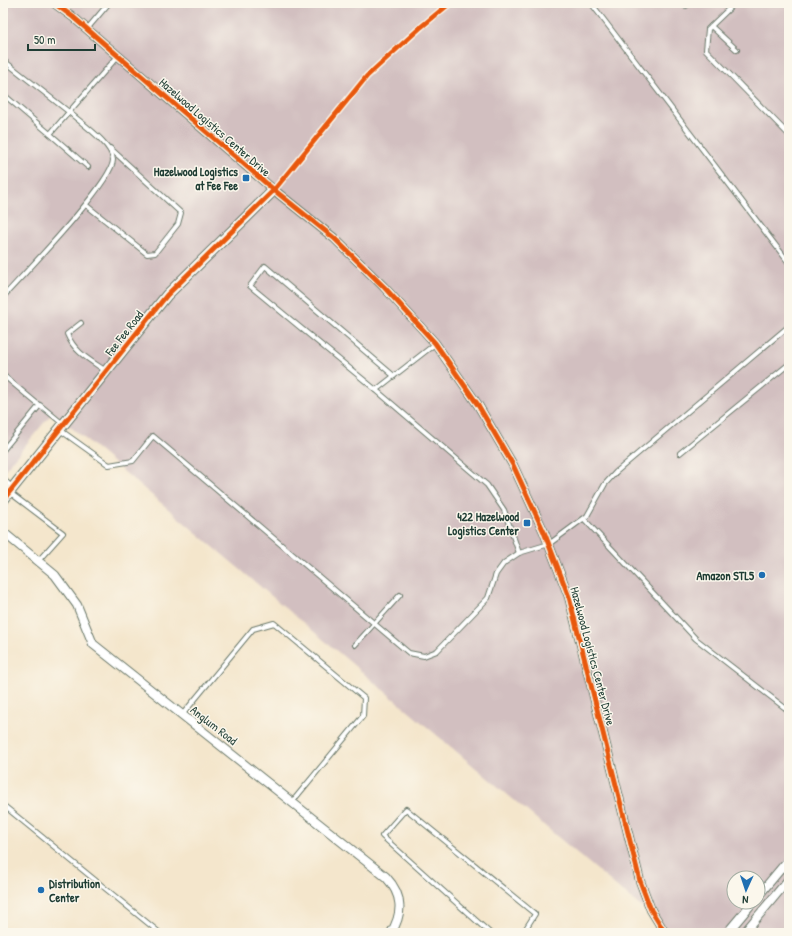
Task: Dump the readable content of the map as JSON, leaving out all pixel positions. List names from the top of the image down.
{
  "streets": {
    "street": ["Hazelwood Logistics Center Drive", "Fee Fee Road", "Anglum Road"]
  },
  "crossings": [
    ["Hazelwood Logistics Center Drive", "Fee Fee Road"]
  ],
  "places": {
    "transit": ["Hazelwood Logistics at Fee Fee", "422 Hazelwood Logistics Center"],
    "other": ["Amazon STL5", "Distribution Center"]
  },
  "scale_bar": "50 m",
  "north": "bottom"
}
